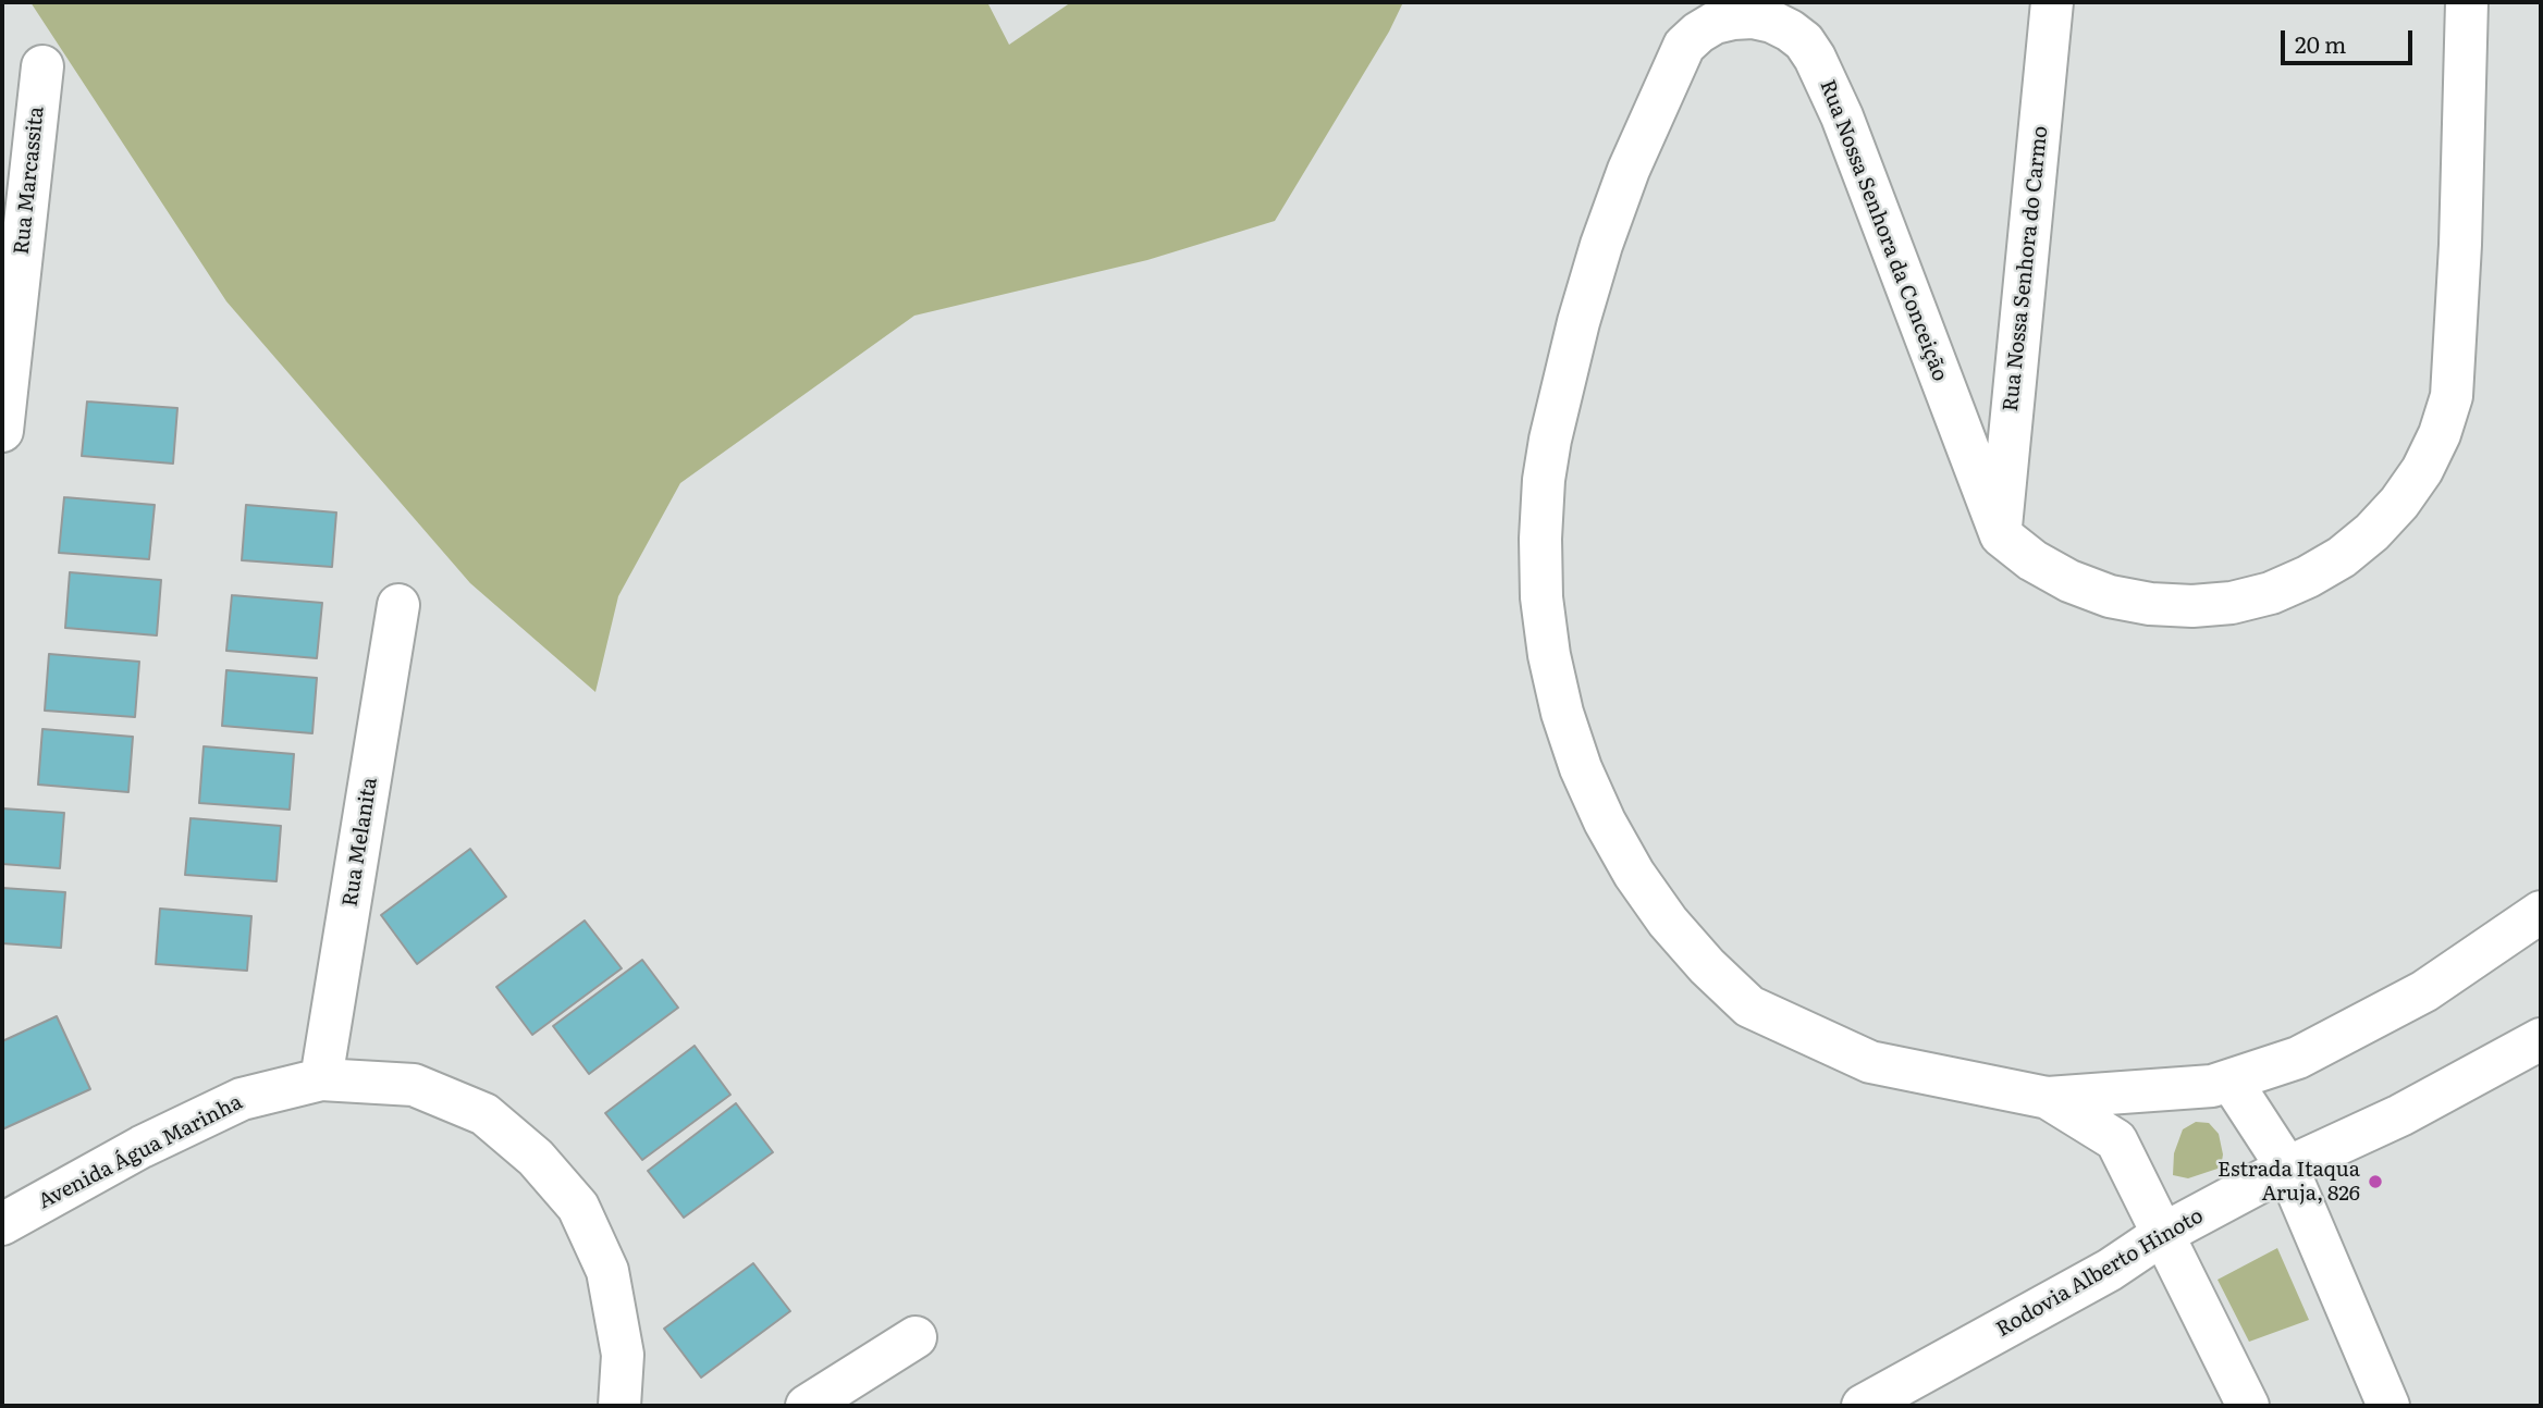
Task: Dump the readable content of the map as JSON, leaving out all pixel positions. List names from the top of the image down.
{
  "streets": {
    "street": [
      "Rua Marcassita",
      "Rua Nossa Senhora da Conceição",
      "Rua Nossa Senhora do Carmo",
      "Rua Melanita",
      "Avenida Água Marinha",
      "Rodovia Alberto Hinoto"
    ]
  },
  "crossings": [
    ["Rua Nossa Senhora da Conceição", "Rua Nossa Senhora do Carmo"],
    ["Rua Nossa Senhora da Conceição", "Rodovia Alberto Hinoto"],
    ["Rua Melanita", "Avenida Água Marinha"]
  ],
  "places": ["Estrada Itaqua Aruja, 826"],
  "scale_bar": "20 m"
}
